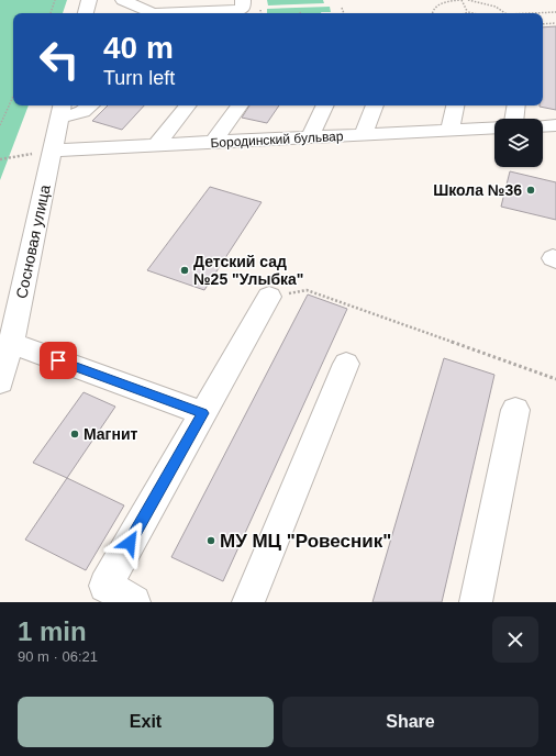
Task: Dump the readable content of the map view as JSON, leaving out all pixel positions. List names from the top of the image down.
{
  "streets": {
    "street": ["Бородинский бульвар", "Сосновая улица"]
  },
  "crossings": [
    ["Бородинский бульвар", "Сосновая улица"]
  ],
  "places": [
    "Школа №36",
    "Детский сад №25 \"Улыбка\"",
    "Магнит",
    "МУ МЦ \"Ровесник\""
  ],
  "page": {
    "turn": ["40 m", "Turn left"],
    "heading": ["1 min", "90 m · 06:21"],
    "buttons": ["Exit", "Share"]
  }
}
